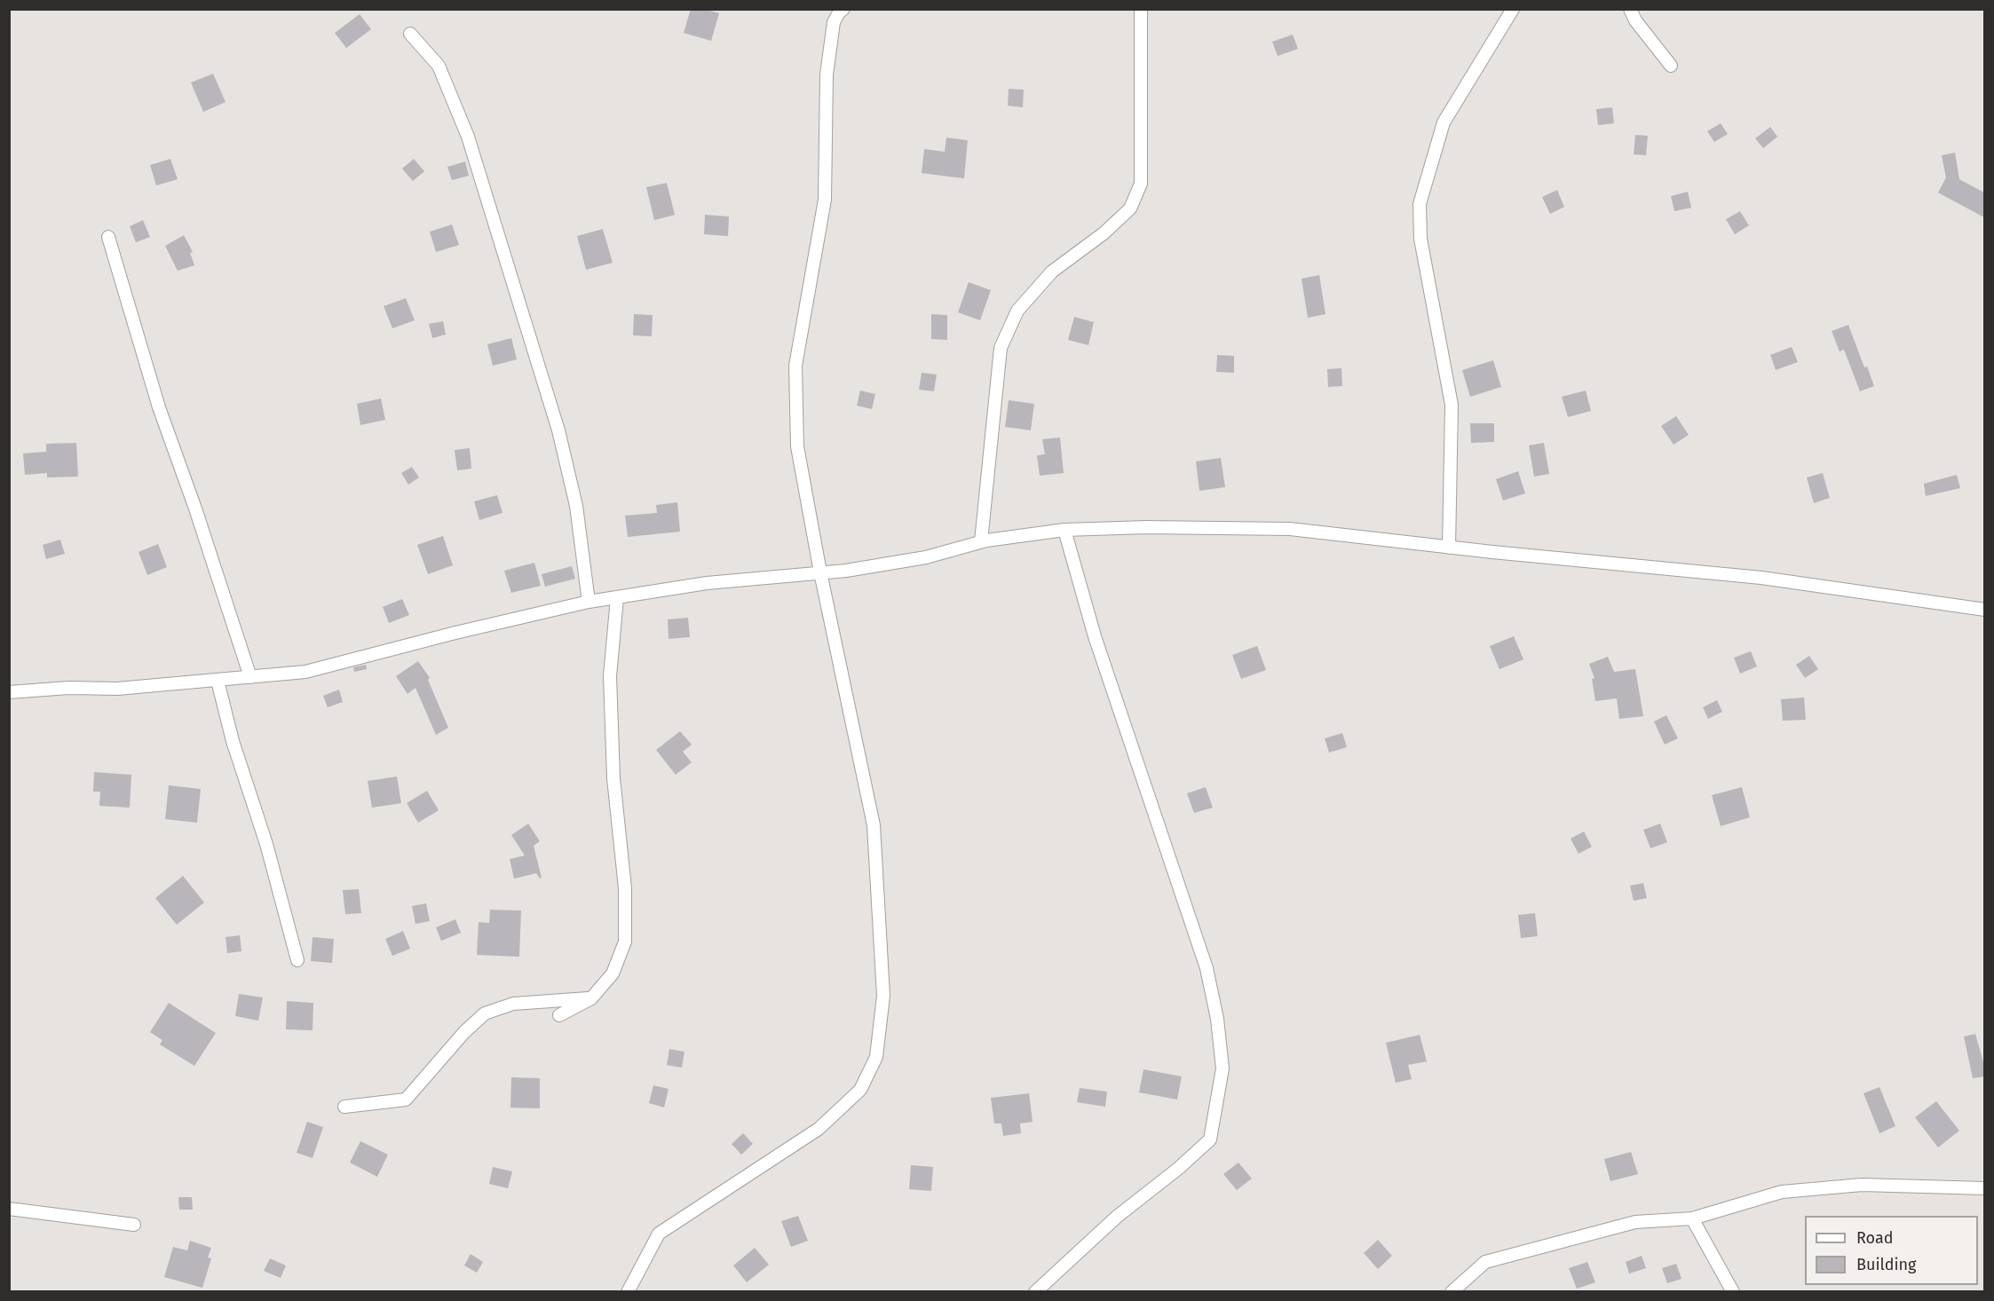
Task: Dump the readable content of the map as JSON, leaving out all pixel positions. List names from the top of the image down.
{
  "legend": ["Road", "Building"]
}
